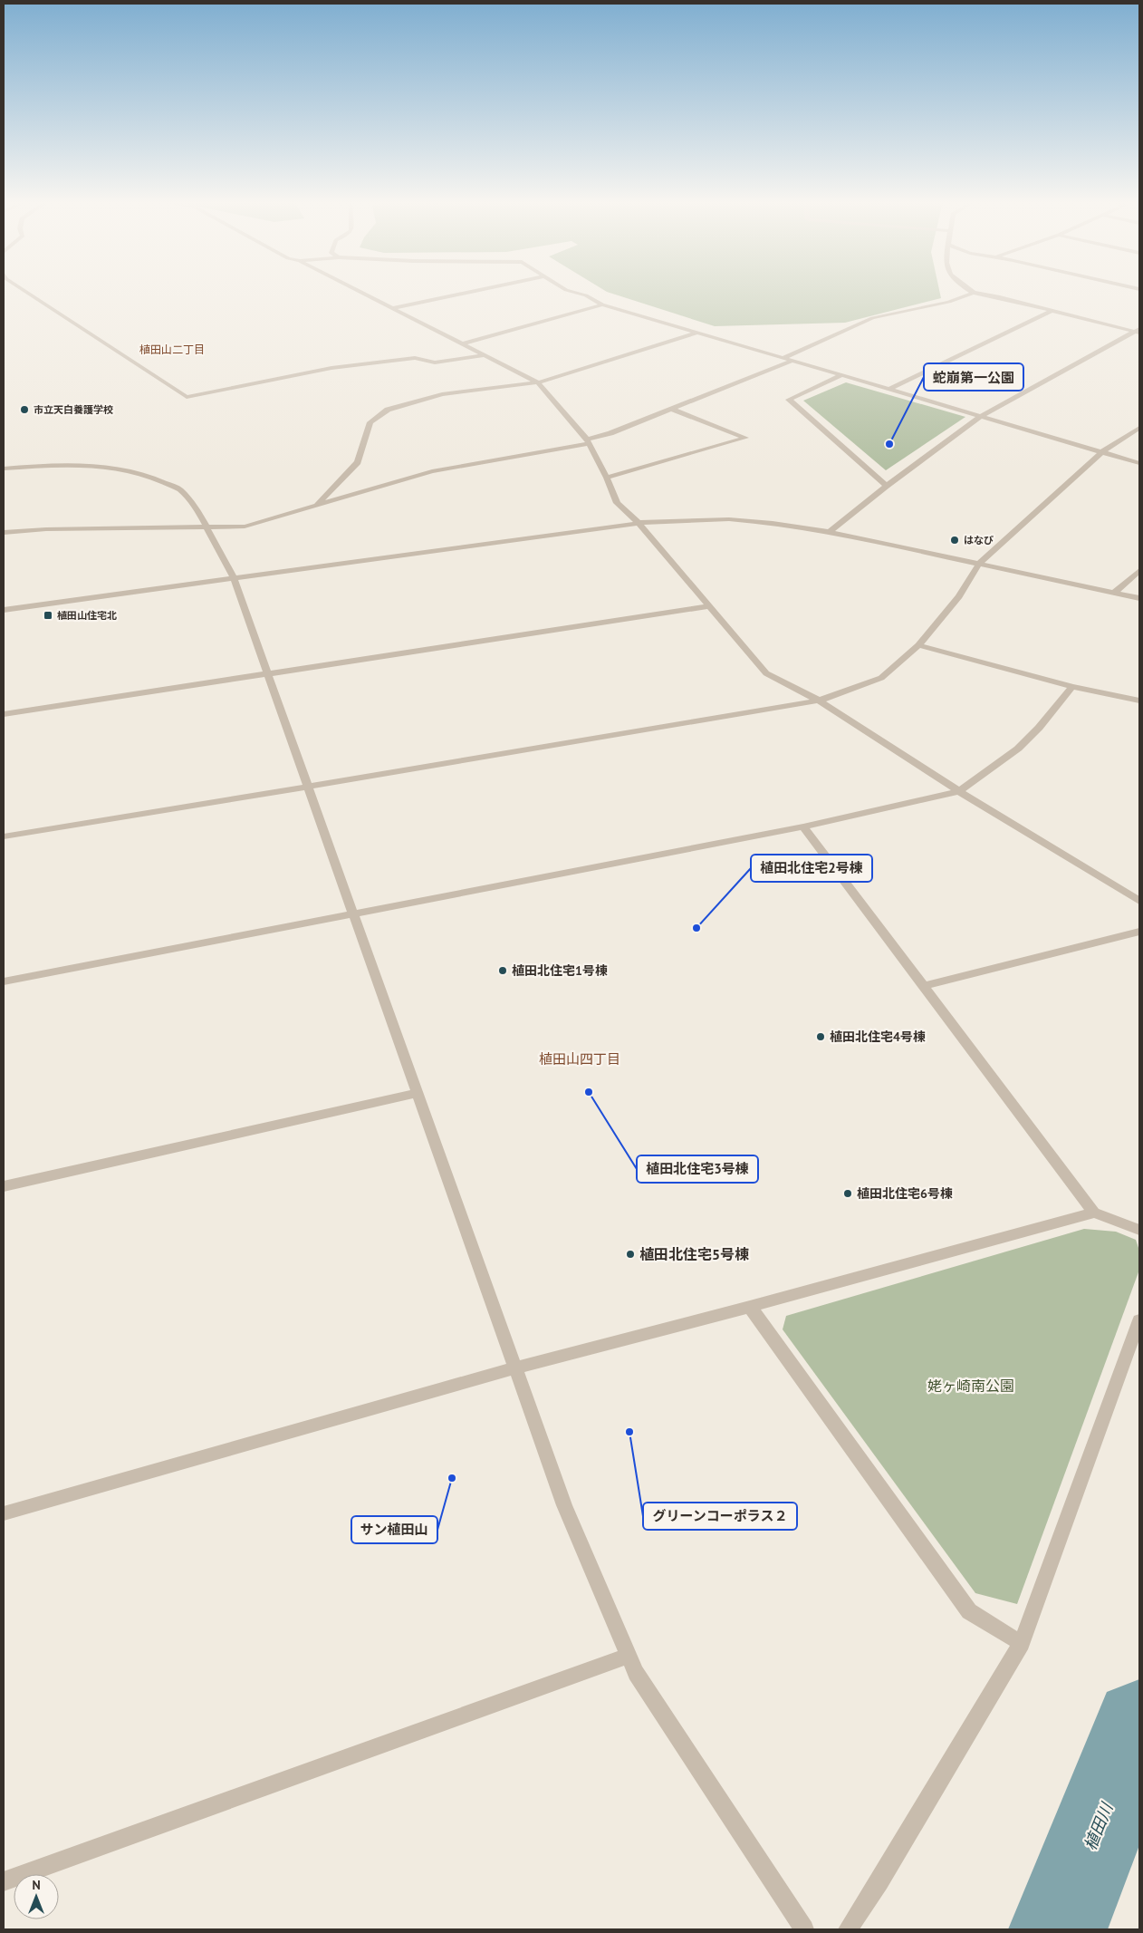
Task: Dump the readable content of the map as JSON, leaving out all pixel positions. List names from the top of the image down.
{
  "districts": ["植田山二丁目", "植田山四丁目"],
  "water": ["植田川"],
  "parks": ["姥ヶ崎南公園"],
  "places": {
    "other": [
      "市立天白養護学校",
      "蛇崩第一公園",
      "はなび",
      "植田北住宅2号棟",
      "植田北住宅1号棟",
      "植田北住宅4号棟",
      "植田北住宅3号棟",
      "植田北住宅6号棟",
      "植田北住宅5号棟",
      "グリーンコーポラス２",
      "サン植田山"
    ],
    "transit": ["植田山住宅北"]
  },
  "north": "top"
}
